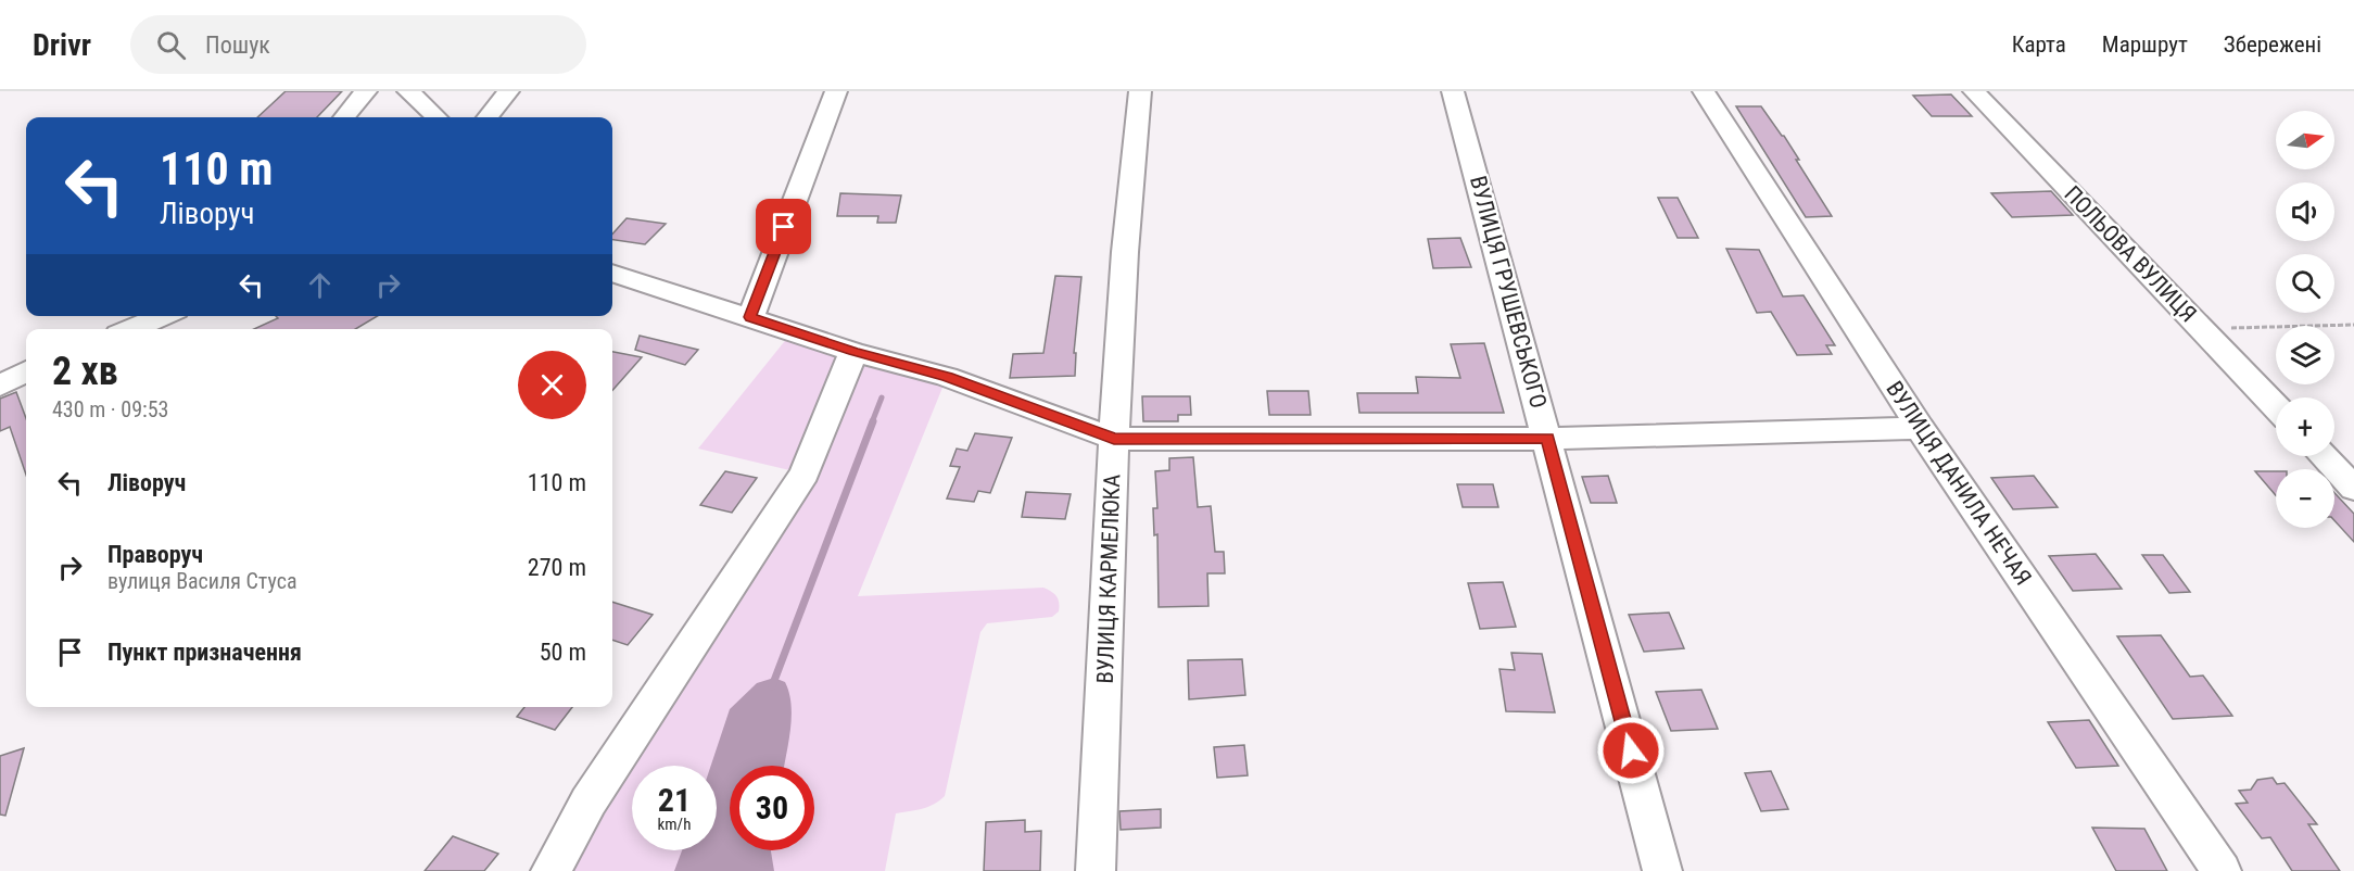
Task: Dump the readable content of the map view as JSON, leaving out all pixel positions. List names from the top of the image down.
{
  "streets": {
    "street": [
      "ПОЛЬОВА ВУЛИЦЯ",
      "ВУЛИЦЯ ГРУШЕВСЬКОГО",
      "ВУЛИЦЯ ДАНИЛА НЕЧАЯ",
      "ВУЛИЦЯ КАРМЕЛЮКА"
    ]
  },
  "north": "right",
  "page": {
    "header": "Drivr",
    "search": "Пошук",
    "nav": ["Карта", "Маршрут", "Збережені"],
    "map_buttons": ["+", "−"],
    "turn": ["110 m", "Ліворуч"],
    "heading": ["2 хв", "430 m · 09:53"],
    "list": [
      {
        "name": "Ліворуч",
        "value": "110 m"
      },
      {
        "name": "Праворуч",
        "note": "вулиця Василя Стуса",
        "value": "270 m"
      },
      {
        "name": "Пункт призначення",
        "value": "50 m"
      }
    ],
    "speed": "21 km/h",
    "limit": "30"
  }
}
